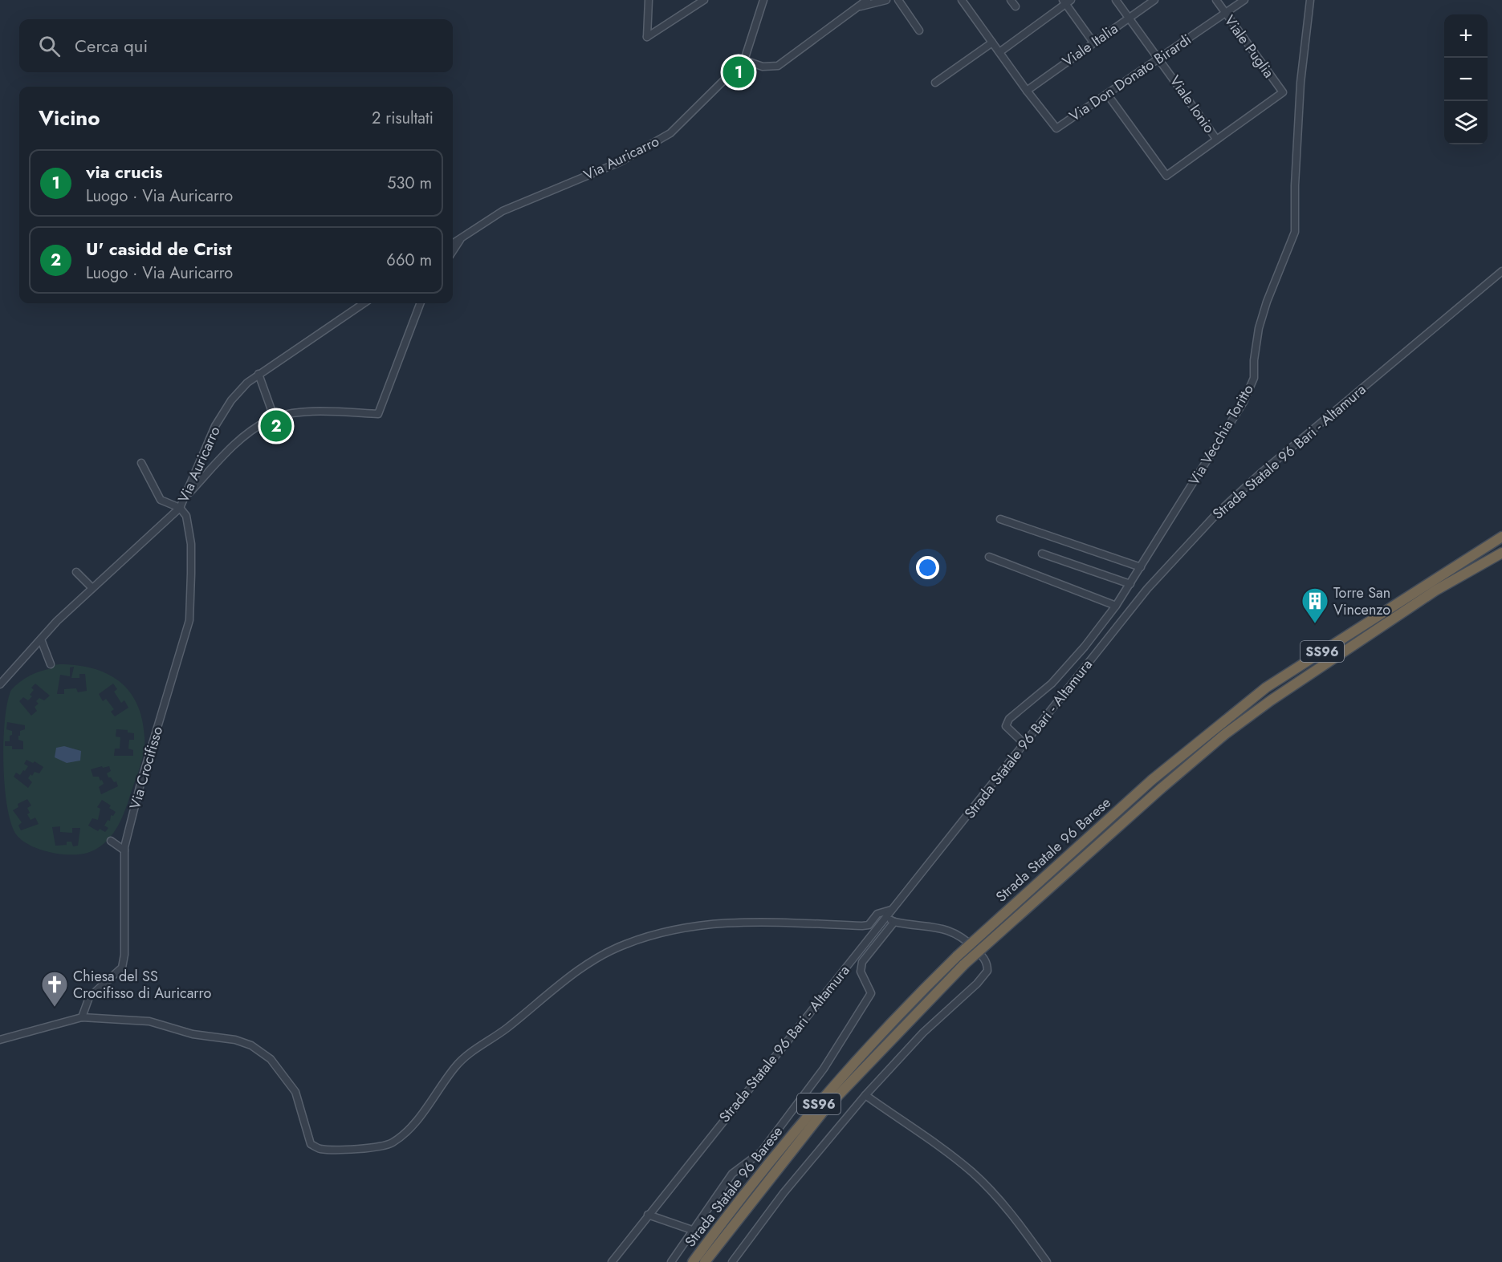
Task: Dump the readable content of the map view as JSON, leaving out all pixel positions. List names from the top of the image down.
{
  "streets": {
    "highway": ["SS96", "Strada Statale 96 Barese"],
    "street": [
      "Viale Italia",
      "Viale Puglia",
      "Via Don Donato Birardi",
      "Viale Ionio",
      "Via Auricarro",
      "Via Vecchia Toritto",
      "Strada Statale 96 Bari - Altamura",
      "Via Crocifisso"
    ]
  },
  "crossings": [
    ["Viale Italia", "Via Don Donato Birardi"],
    ["Viale Italia", "Viale Ionio"],
    ["Viale Puglia", "Via Don Donato Birardi"],
    ["Viale Puglia", "Viale Ionio"],
    ["Via Don Donato Birardi", "Viale Ionio"],
    ["Via Auricarro", "Via Crocifisso"],
    ["Via Vecchia Toritto", "Strada Statale 96 Bari - Altamura"]
  ],
  "places": {
    "building": ["Torre San Vincenzo"],
    "church": ["Chiesa del SS Crocifisso di Auricarro"]
  },
  "page": {
    "map_buttons": ["+", "−"],
    "search": "Cerca qui",
    "pins": ["1", "2"],
    "heading": ["Vicino", "2 risultati"],
    "list": [
      {
        "mark": "1",
        "name": "via crucis",
        "note": "Luogo · Via Auricarro",
        "value": "530 m"
      },
      {
        "mark": "2",
        "name": "U' casidd de Crist",
        "note": "Luogo · Via Auricarro",
        "value": "660 m"
      }
    ]
  }
}
